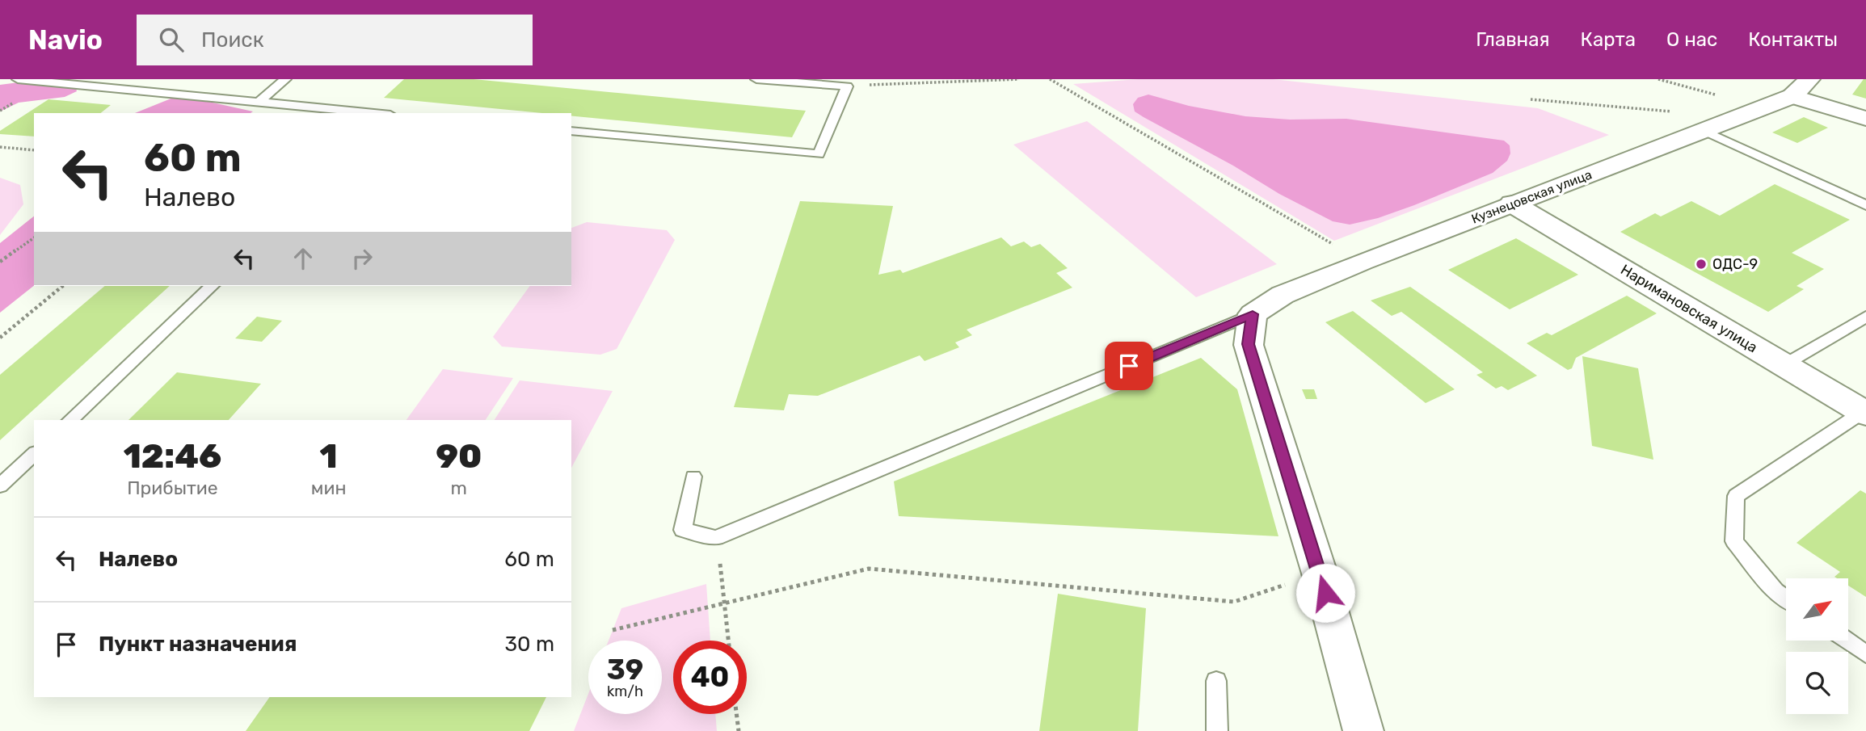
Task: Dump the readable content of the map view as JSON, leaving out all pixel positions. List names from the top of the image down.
{
  "streets": {
    "street": ["Кузнецовская улица", "Наримановская улица"]
  },
  "crossings": [
    ["Кузнецовская улица", "Наримановская улица"]
  ],
  "places": ["ОДС-9"],
  "north": "top right",
  "page": {
    "header": "Navio",
    "search": "Поиск",
    "nav": [
      "Главная",
      "Карта",
      "О нас",
      "Контакты"
    ],
    "turn": ["60 m", "Налево"],
    "eta": [
      "12:46",
      "Прибытие",
      "1",
      "мин",
      "90",
      "m"
    ],
    "list": [
      {
        "name": "Налево",
        "value": "60 m"
      },
      {
        "name": "Пункт назначения",
        "value": "30 m"
      }
    ],
    "speed": "39 km/h",
    "limit": "40"
  }
}
